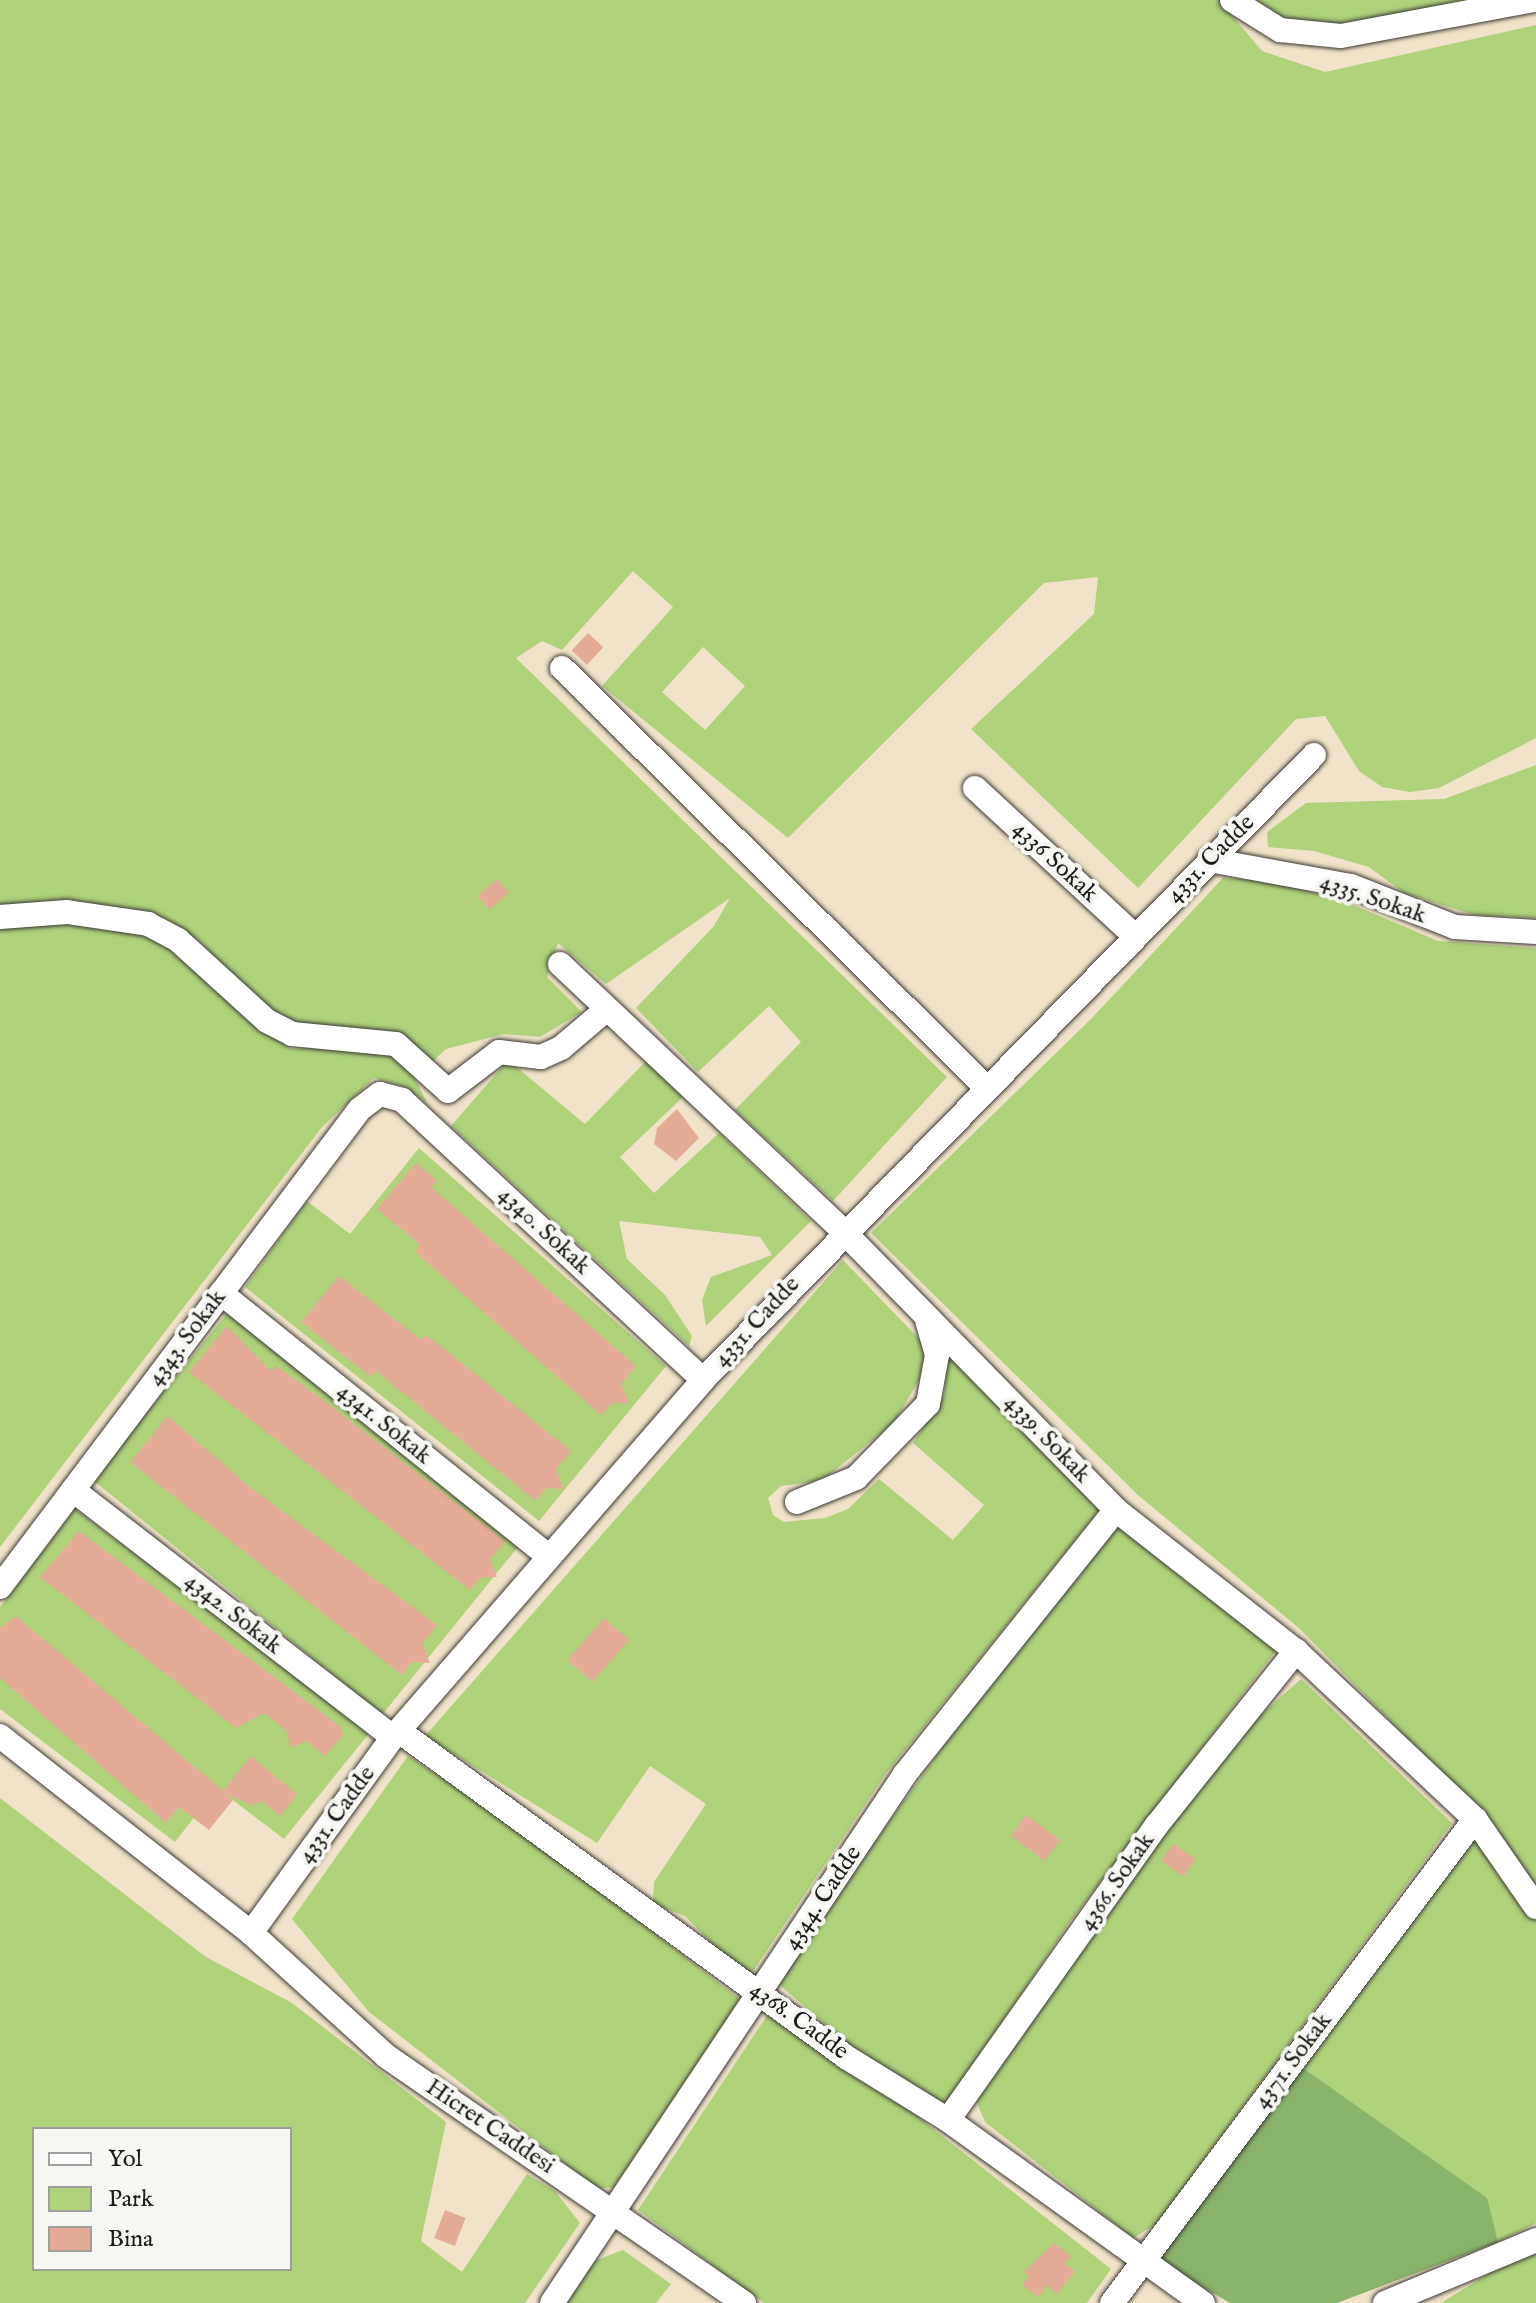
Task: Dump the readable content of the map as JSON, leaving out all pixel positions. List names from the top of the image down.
{
  "streets": {
    "street": [
      "4331. Cadde",
      "4336 Sokak",
      "4335. Sokak",
      "4340. Sokak",
      "4343. Sokak",
      "4341. Sokak",
      "4339. Sokak",
      "4342. Sokak",
      "4366. Sokak",
      "4344. Cadde",
      "4368. Cadde",
      "4371. Sokak",
      "Hicret Caddesi"
    ]
  },
  "crossings": [
    ["4331. Cadde", "4336 Sokak"],
    ["4331. Cadde", "4335. Sokak"],
    ["4331. Cadde", "4340. Sokak"],
    ["4331. Cadde", "4341. Sokak"],
    ["4331. Cadde", "4339. Sokak"],
    ["4331. Cadde", "4342. Sokak"],
    ["4331. Cadde", "4368. Cadde"],
    ["4331. Cadde", "Hicret Caddesi"],
    ["4340. Sokak", "4343. Sokak"],
    ["4343. Sokak", "4341. Sokak"],
    ["4343. Sokak", "4342. Sokak"],
    ["4339. Sokak", "4366. Sokak"],
    ["4339. Sokak", "4344. Cadde"],
    ["4339. Sokak", "4371. Sokak"],
    ["4342. Sokak", "4368. Cadde"],
    ["4366. Sokak", "4368. Cadde"],
    ["4344. Cadde", "4368. Cadde"],
    ["4344. Cadde", "Hicret Caddesi"],
    ["4368. Cadde", "4371. Sokak"]
  ],
  "legend": ["Yol", "Park", "Bina"]
}
